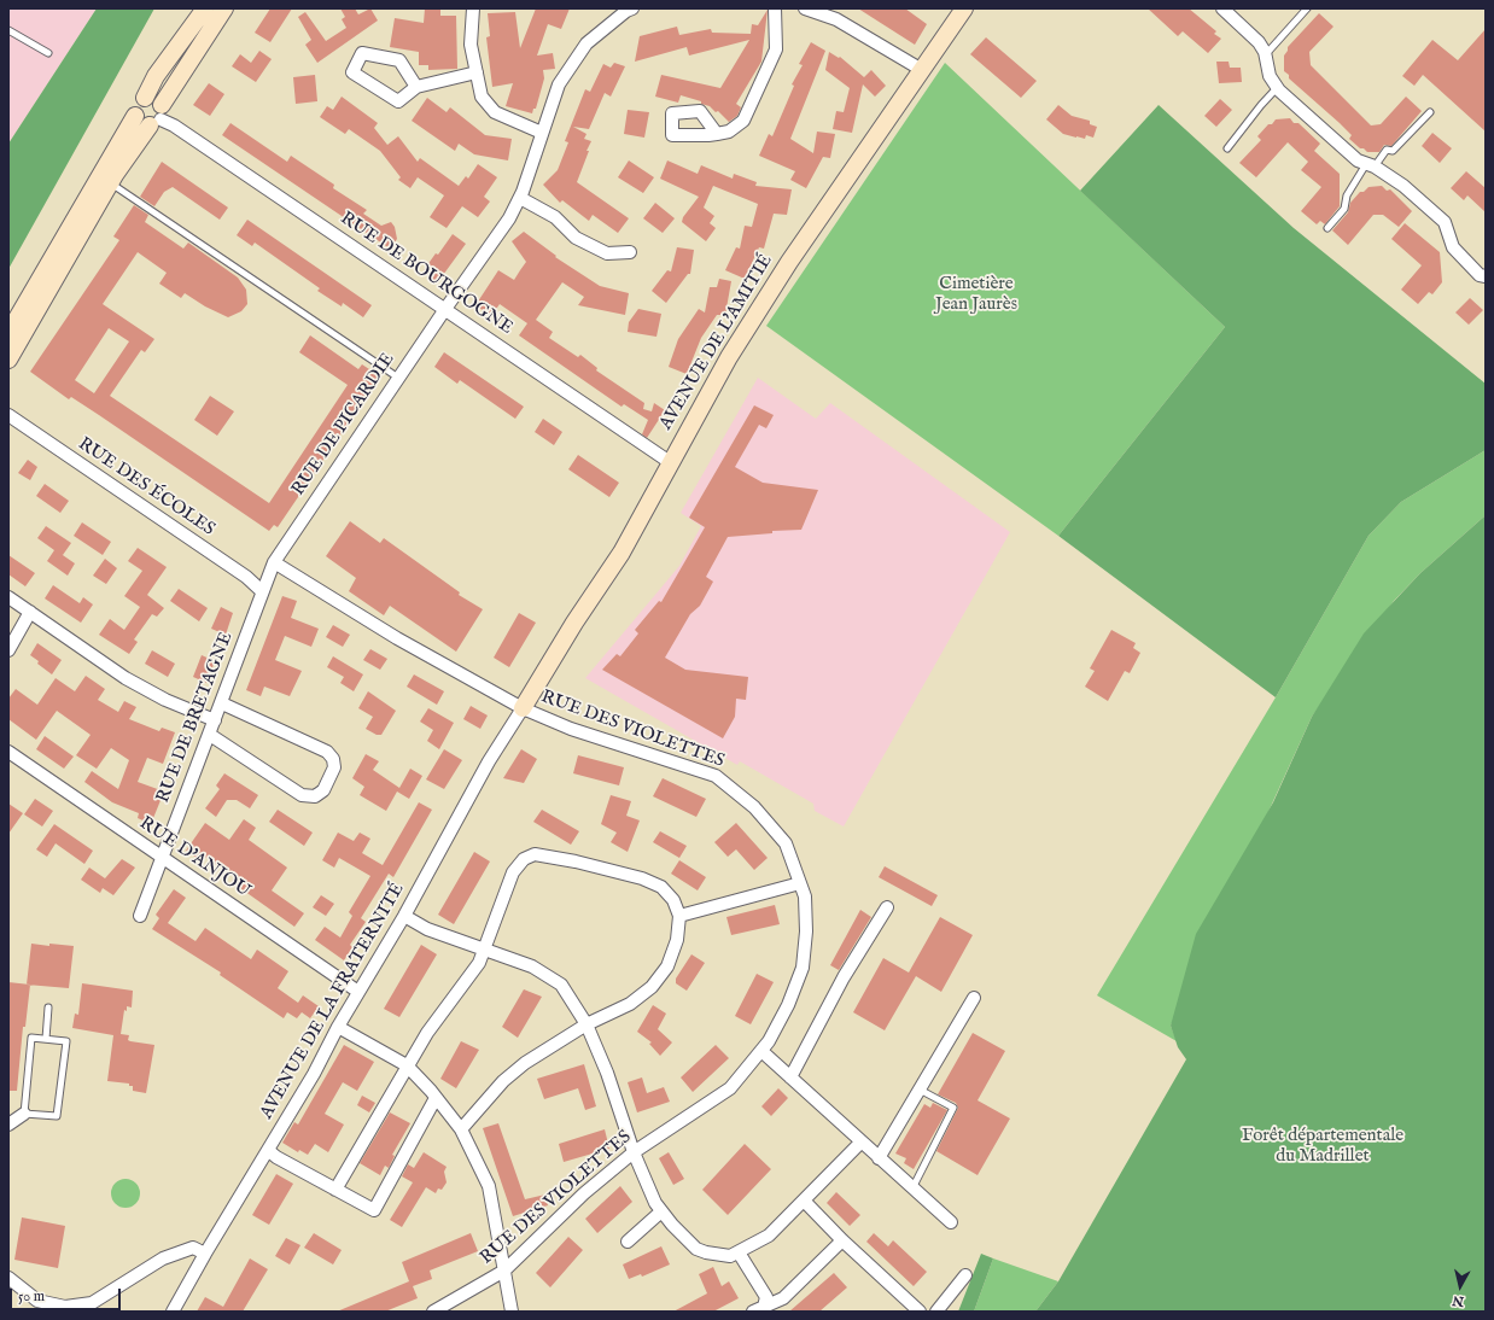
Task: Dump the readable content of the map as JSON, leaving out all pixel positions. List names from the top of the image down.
{
  "streets": {
    "street": [
      "RUE DE BOURGOGNE",
      "AVENUE DE L'AMITIÉ",
      "RUE DE PICARDIE",
      "RUE DES ÉCOLES",
      "RUE DE BRETAGNE",
      "RUE DES VIOLETTES",
      "RUE D'ANJOU",
      "AVENUE DE LA FRATERNITÉ"
    ]
  },
  "crossings": [
    ["RUE DE BOURGOGNE", "AVENUE DE L'AMITIÉ"],
    ["RUE DE BOURGOGNE", "RUE DE PICARDIE"],
    ["AVENUE DE L'AMITIÉ", "RUE DES VIOLETTES"],
    ["AVENUE DE L'AMITIÉ", "AVENUE DE LA FRATERNITÉ"],
    ["RUE DE PICARDIE", "RUE DE BRETAGNE"],
    ["RUE DES ÉCOLES", "RUE DE BRETAGNE"],
    ["RUE DE BRETAGNE", "RUE D'ANJOU"],
    ["RUE DES VIOLETTES", "AVENUE DE LA FRATERNITÉ"],
    ["RUE D'ANJOU", "AVENUE DE LA FRATERNITÉ"]
  ],
  "parks": ["Cimetière Jean Jaurès", "Forêt départementale du Madrillet"],
  "scale_bar": "50 m",
  "north": "bottom"
}
